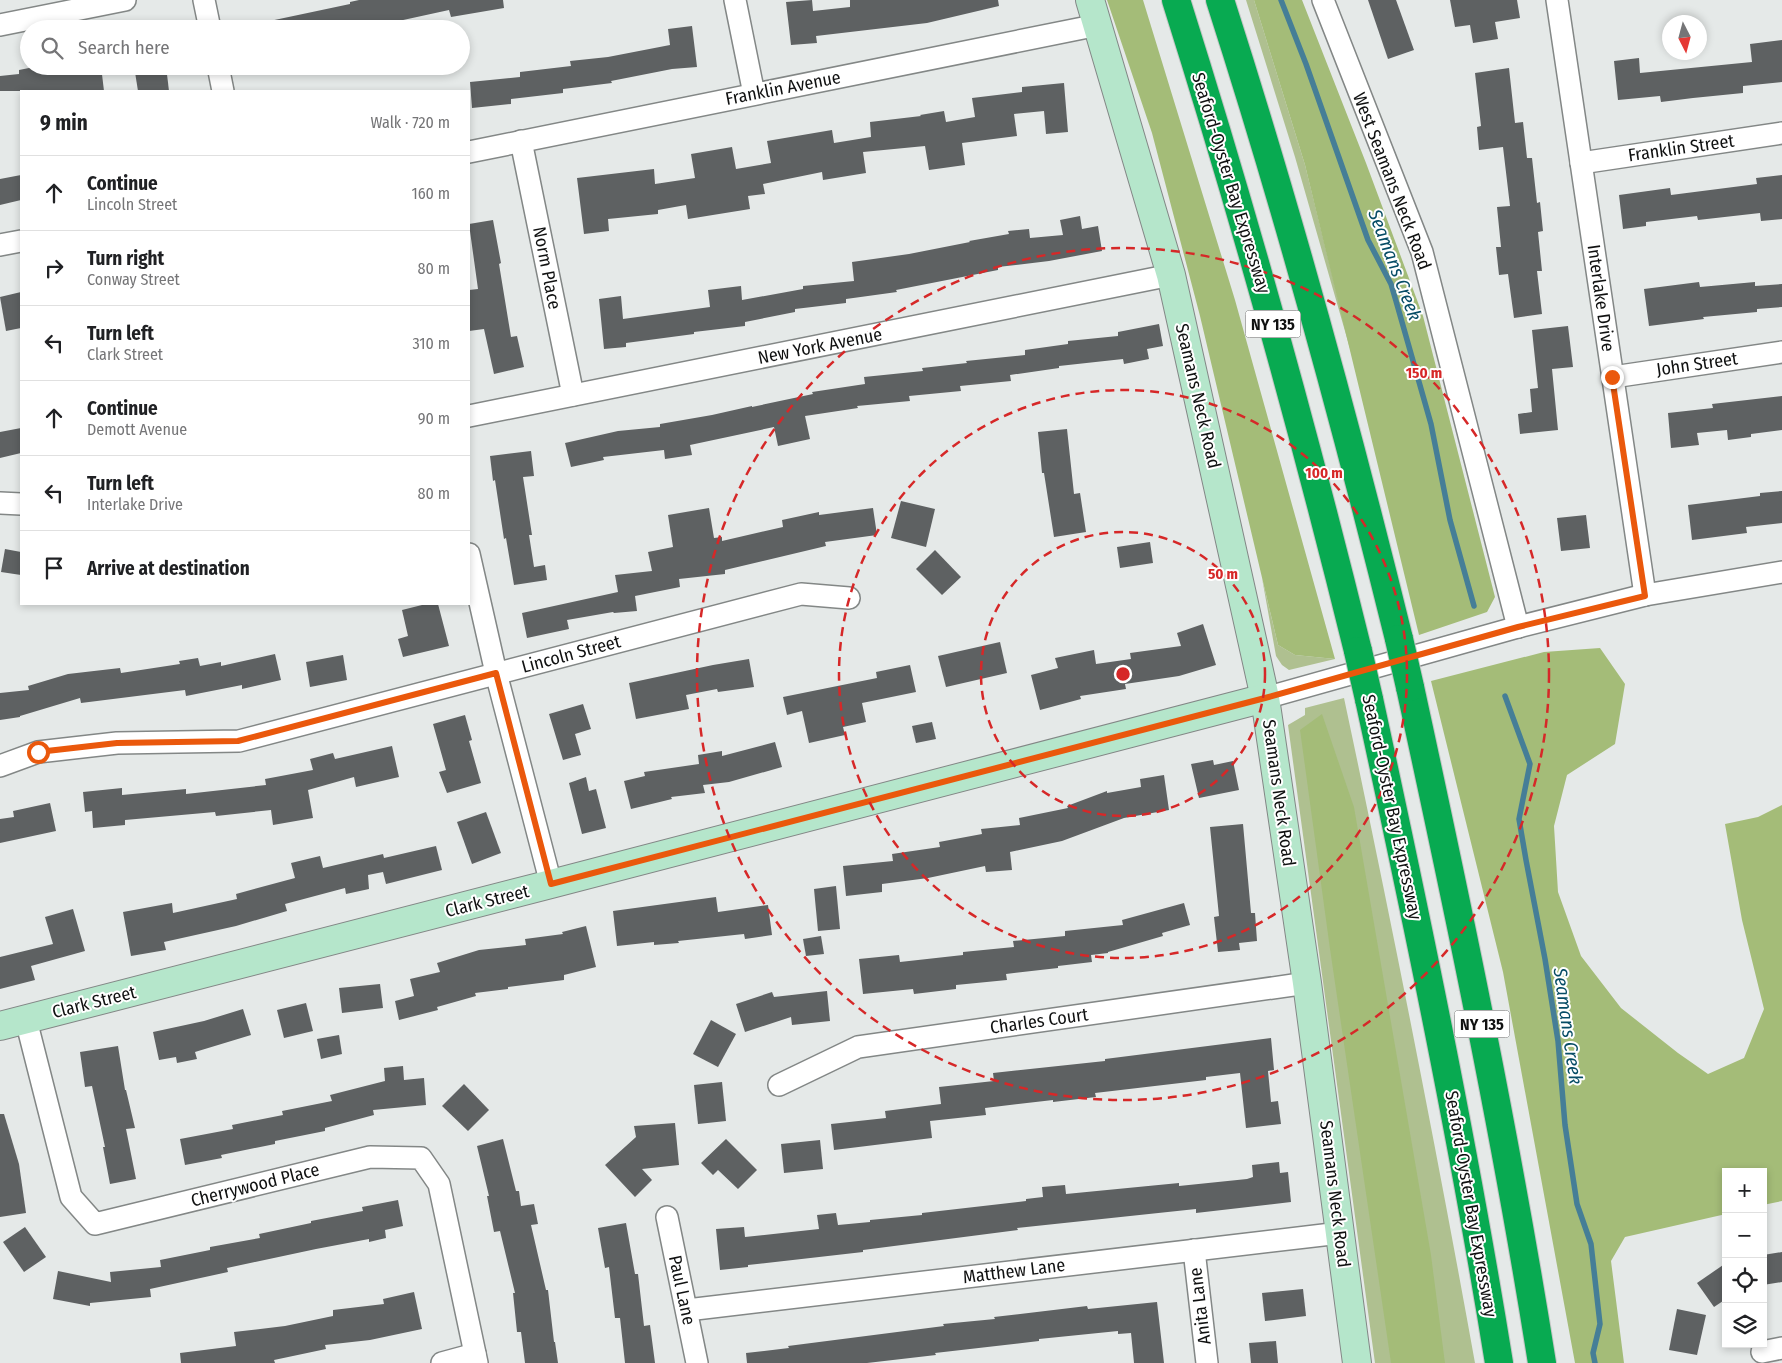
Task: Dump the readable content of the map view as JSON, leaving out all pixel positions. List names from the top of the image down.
{
  "streets": {
    "highway": ["Seaford-Oyster Bay Expressway", "NY 135"],
    "street": [
      "Franklin Avenue",
      "Franklin Street",
      "West Seamans Neck Road",
      "Norm Place",
      "Interlake Drive",
      "New York Avenue",
      "John Street",
      "Seamans Neck Road",
      "Lincoln Street",
      "Clark Street",
      "Charles Court",
      "Cherrywood Place",
      "Matthew Lane",
      "Paul Lane",
      "Anita Lane"
    ]
  },
  "crossings": [
    ["Franklin Avenue", "Norm Place"],
    ["Franklin Avenue", "Seamans Neck Road"],
    ["Franklin Street", "Interlake Drive"],
    ["West Seamans Neck Road", "Clark Street"],
    ["Norm Place", "New York Avenue"],
    ["Interlake Drive", "John Street"],
    ["Interlake Drive", "Clark Street"],
    ["NY 135", "Clark Street"],
    ["New York Avenue", "Seamans Neck Road"],
    ["Seamans Neck Road", "Clark Street"],
    ["Seamans Neck Road", "Charles Court"],
    ["Seamans Neck Road", "Matthew Lane"],
    ["Clark Street", "Cherrywood Place"],
    ["Matthew Lane", "Paul Lane"],
    ["Matthew Lane", "Anita Lane"]
  ],
  "water": ["Seamans Creek"],
  "north": "bottom",
  "page": {
    "search": "Search here",
    "heading": ["9 min", "Walk · 720 m"],
    "list": [
      ["Continue", "Lincoln Street", "160 m"],
      ["Turn right", "Conway Street", "80 m"],
      ["Turn left", "Clark Street", "310 m"],
      ["Continue", "Demott Avenue", "90 m"],
      ["Turn left", "Interlake Drive", "80 m"],
      "Arrive at destination"
    ],
    "map_buttons": ["+", "−"]
  },
  "rings": ["150 m", "100 m", "50 m"]
}
